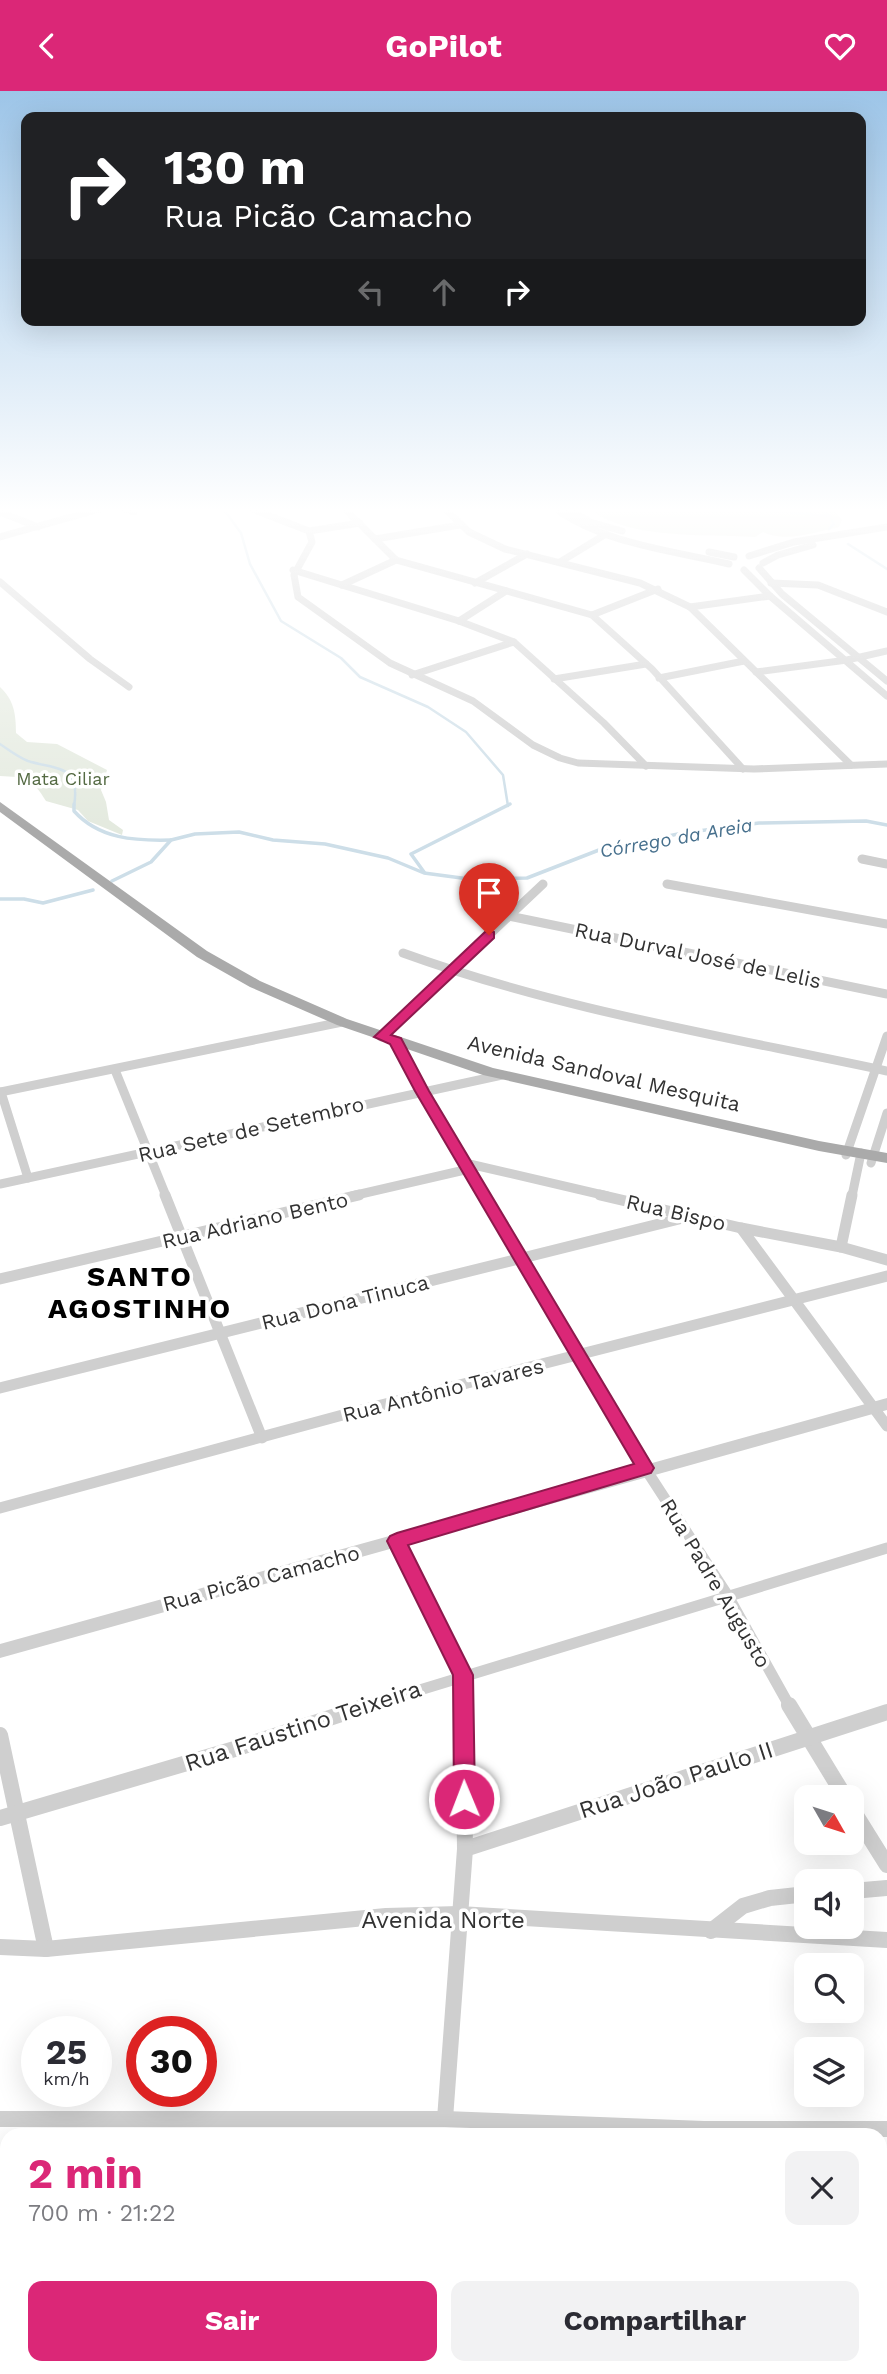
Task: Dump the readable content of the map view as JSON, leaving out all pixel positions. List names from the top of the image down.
{
  "streets": {
    "main road": ["Avenida Sandoval Mesquita"],
    "street": [
      "Rua Durval José de Lelis",
      "Rua Sete de Setembro",
      "Rua Bispo",
      "Rua Adriano Bento",
      "Rua Dona Tinuca",
      "Rua Antônio Tavares",
      "Rua Picão Camacho",
      "Rua Padre Augusto",
      "Rua Faustino Teixeira",
      "Rua João Paulo II",
      "Avenida Norte"
    ]
  },
  "crossings": [
    ["Avenida Sandoval Mesquita", "Rua Sete de Setembro"],
    ["Avenida Sandoval Mesquita", "Rua Padre Augusto"],
    ["Rua Sete de Setembro", "Rua Padre Augusto"],
    ["Rua Bispo", "Rua Adriano Bento"],
    ["Rua Bispo", "Rua Dona Tinuca"],
    ["Rua Bispo", "Rua Padre Augusto"],
    ["Rua Adriano Bento", "Rua Padre Augusto"],
    ["Rua Dona Tinuca", "Rua Padre Augusto"],
    ["Rua Antônio Tavares", "Rua Padre Augusto"],
    ["Rua Picão Camacho", "Rua Padre Augusto"],
    ["Rua Padre Augusto", "Rua Faustino Teixeira"],
    ["Rua Padre Augusto", "Rua João Paulo II"]
  ],
  "districts": ["SANTO AGOSTINHO"],
  "water": ["Córrego da Areia"],
  "parks": ["Mata Ciliar"],
  "north": "bottom right",
  "page": {
    "header": "GoPilot",
    "turn": ["130 m", "Rua Picão Camacho"],
    "speed": "25 km/h",
    "limit": "30",
    "heading": ["2 min", "700 m · 21:22"],
    "buttons": ["Sair", "Compartilhar"]
  }
}
